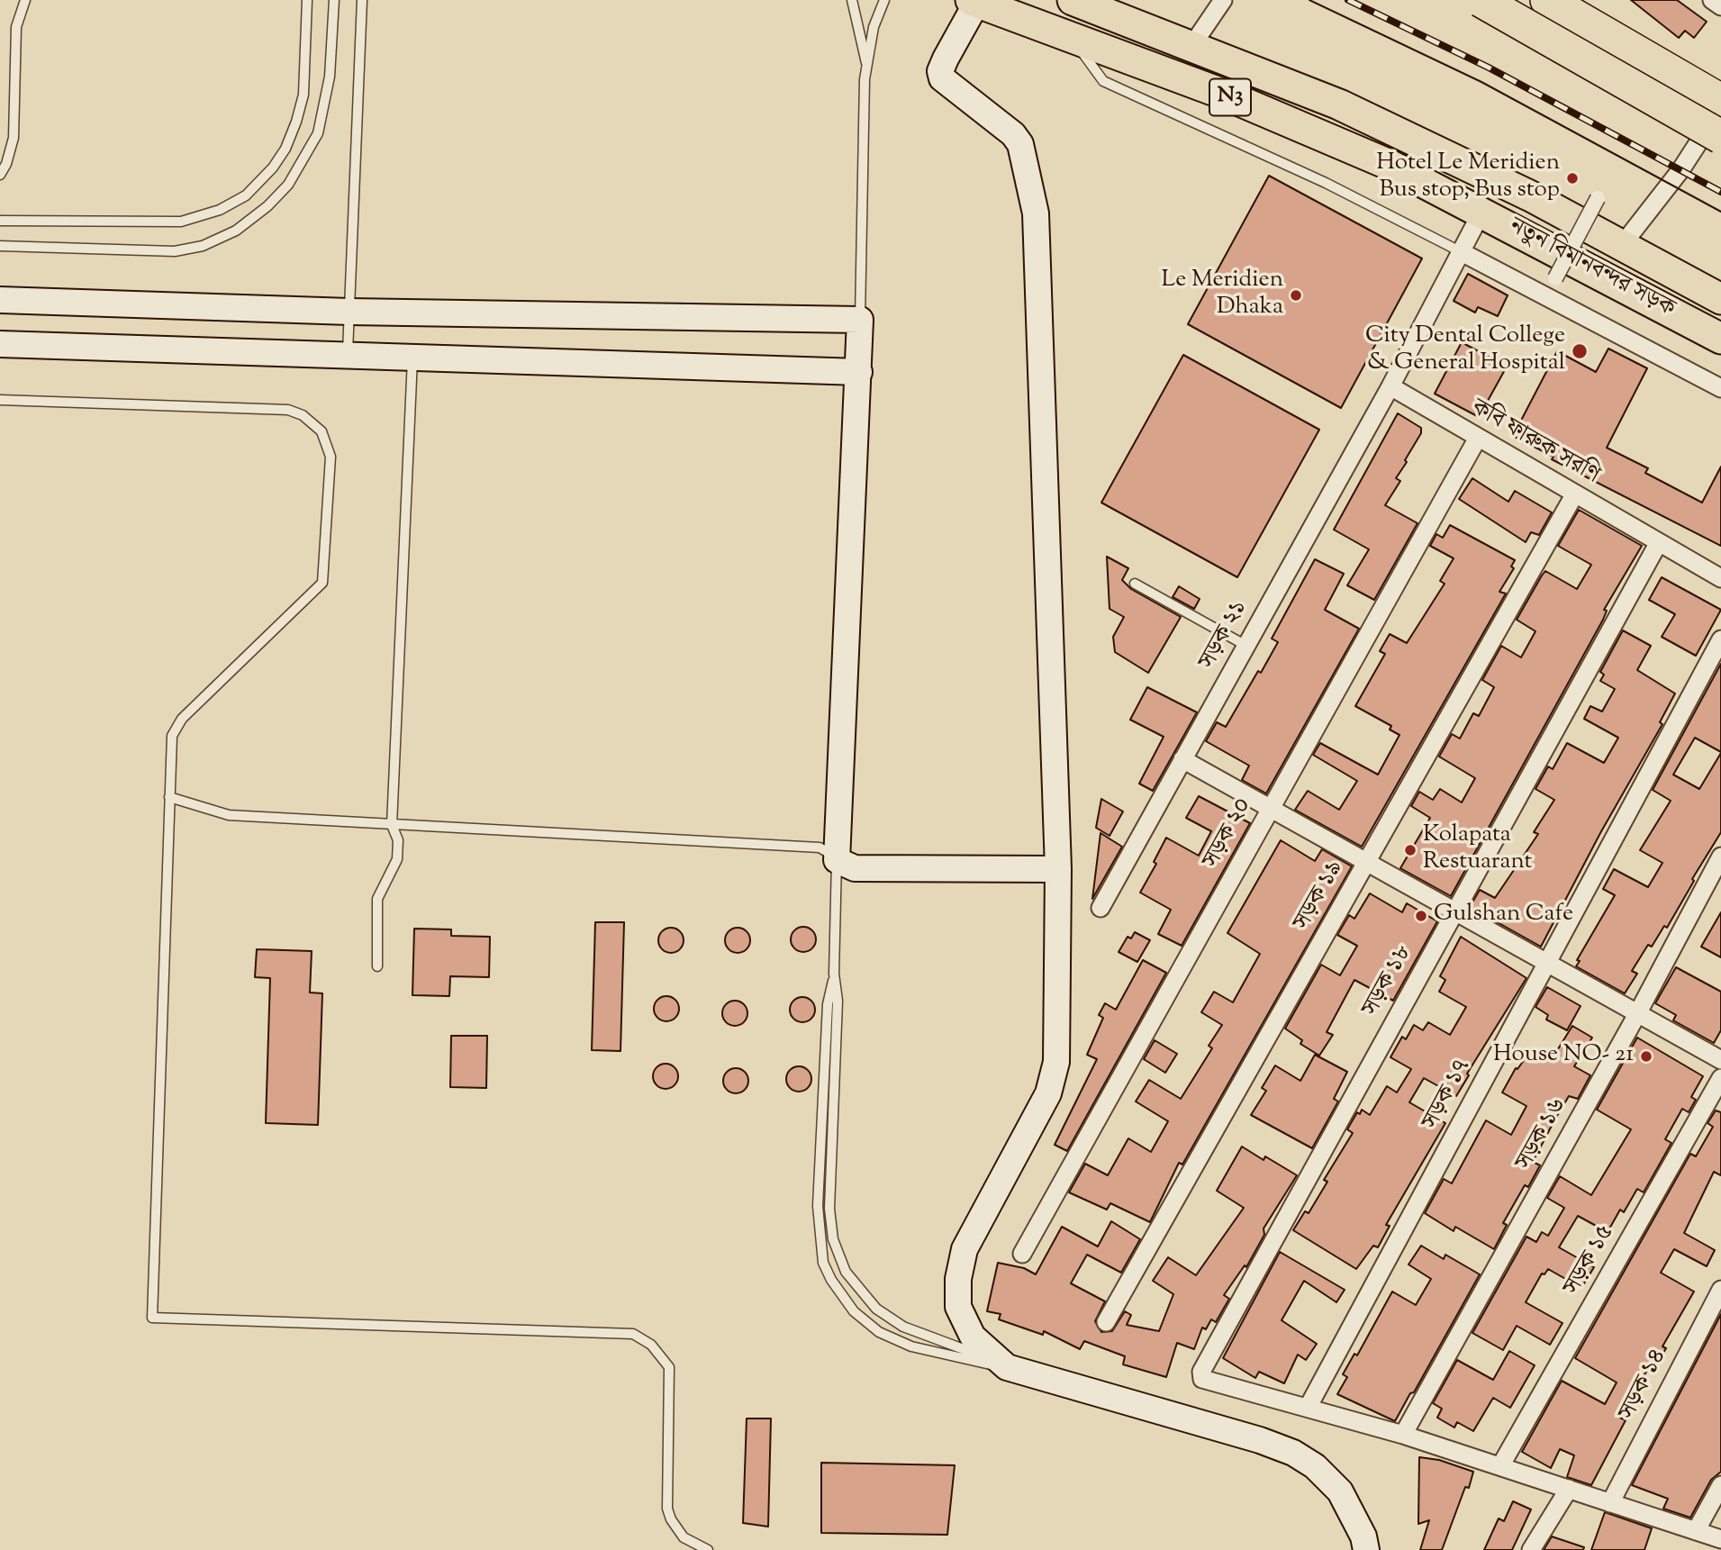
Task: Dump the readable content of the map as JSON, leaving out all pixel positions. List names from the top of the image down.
{
  "streets": {
    "highway": ["N3", "নতুন বিমানবন্দর সড়ক"],
    "street": [
      "কবি ফারুক সরণি",
      "সড়ক ২১",
      "সড়ক ২০",
      "সড়ক ১৯",
      "সড়ক ১৮",
      "সড়ক ১৭",
      "সড়ক ১৬",
      "সড়ক ১৫",
      "সড়ক ১৪"
    ]
  },
  "crossings": [
    ["কবি ফারুক সরণি", "সড়ক ২১"],
    ["কবি ফারুক সরণি", "সড়ক ২০"],
    ["কবি ফারুক সরণি", "সড়ক ১৯"],
    ["কবি ফারুক সরণি", "সড়ক ১৮"],
    ["সড়ক ১৮", "সড়ক ১৭"]
  ],
  "places": [
    "Hotel Le Meridien Bus stop, Bus stop",
    "Le Meridien Dhaka",
    "City Dental College & General Hospital",
    "Kolapata Restuarant",
    "Gulshan Cafe",
    "House NO- 21"
  ]
}
